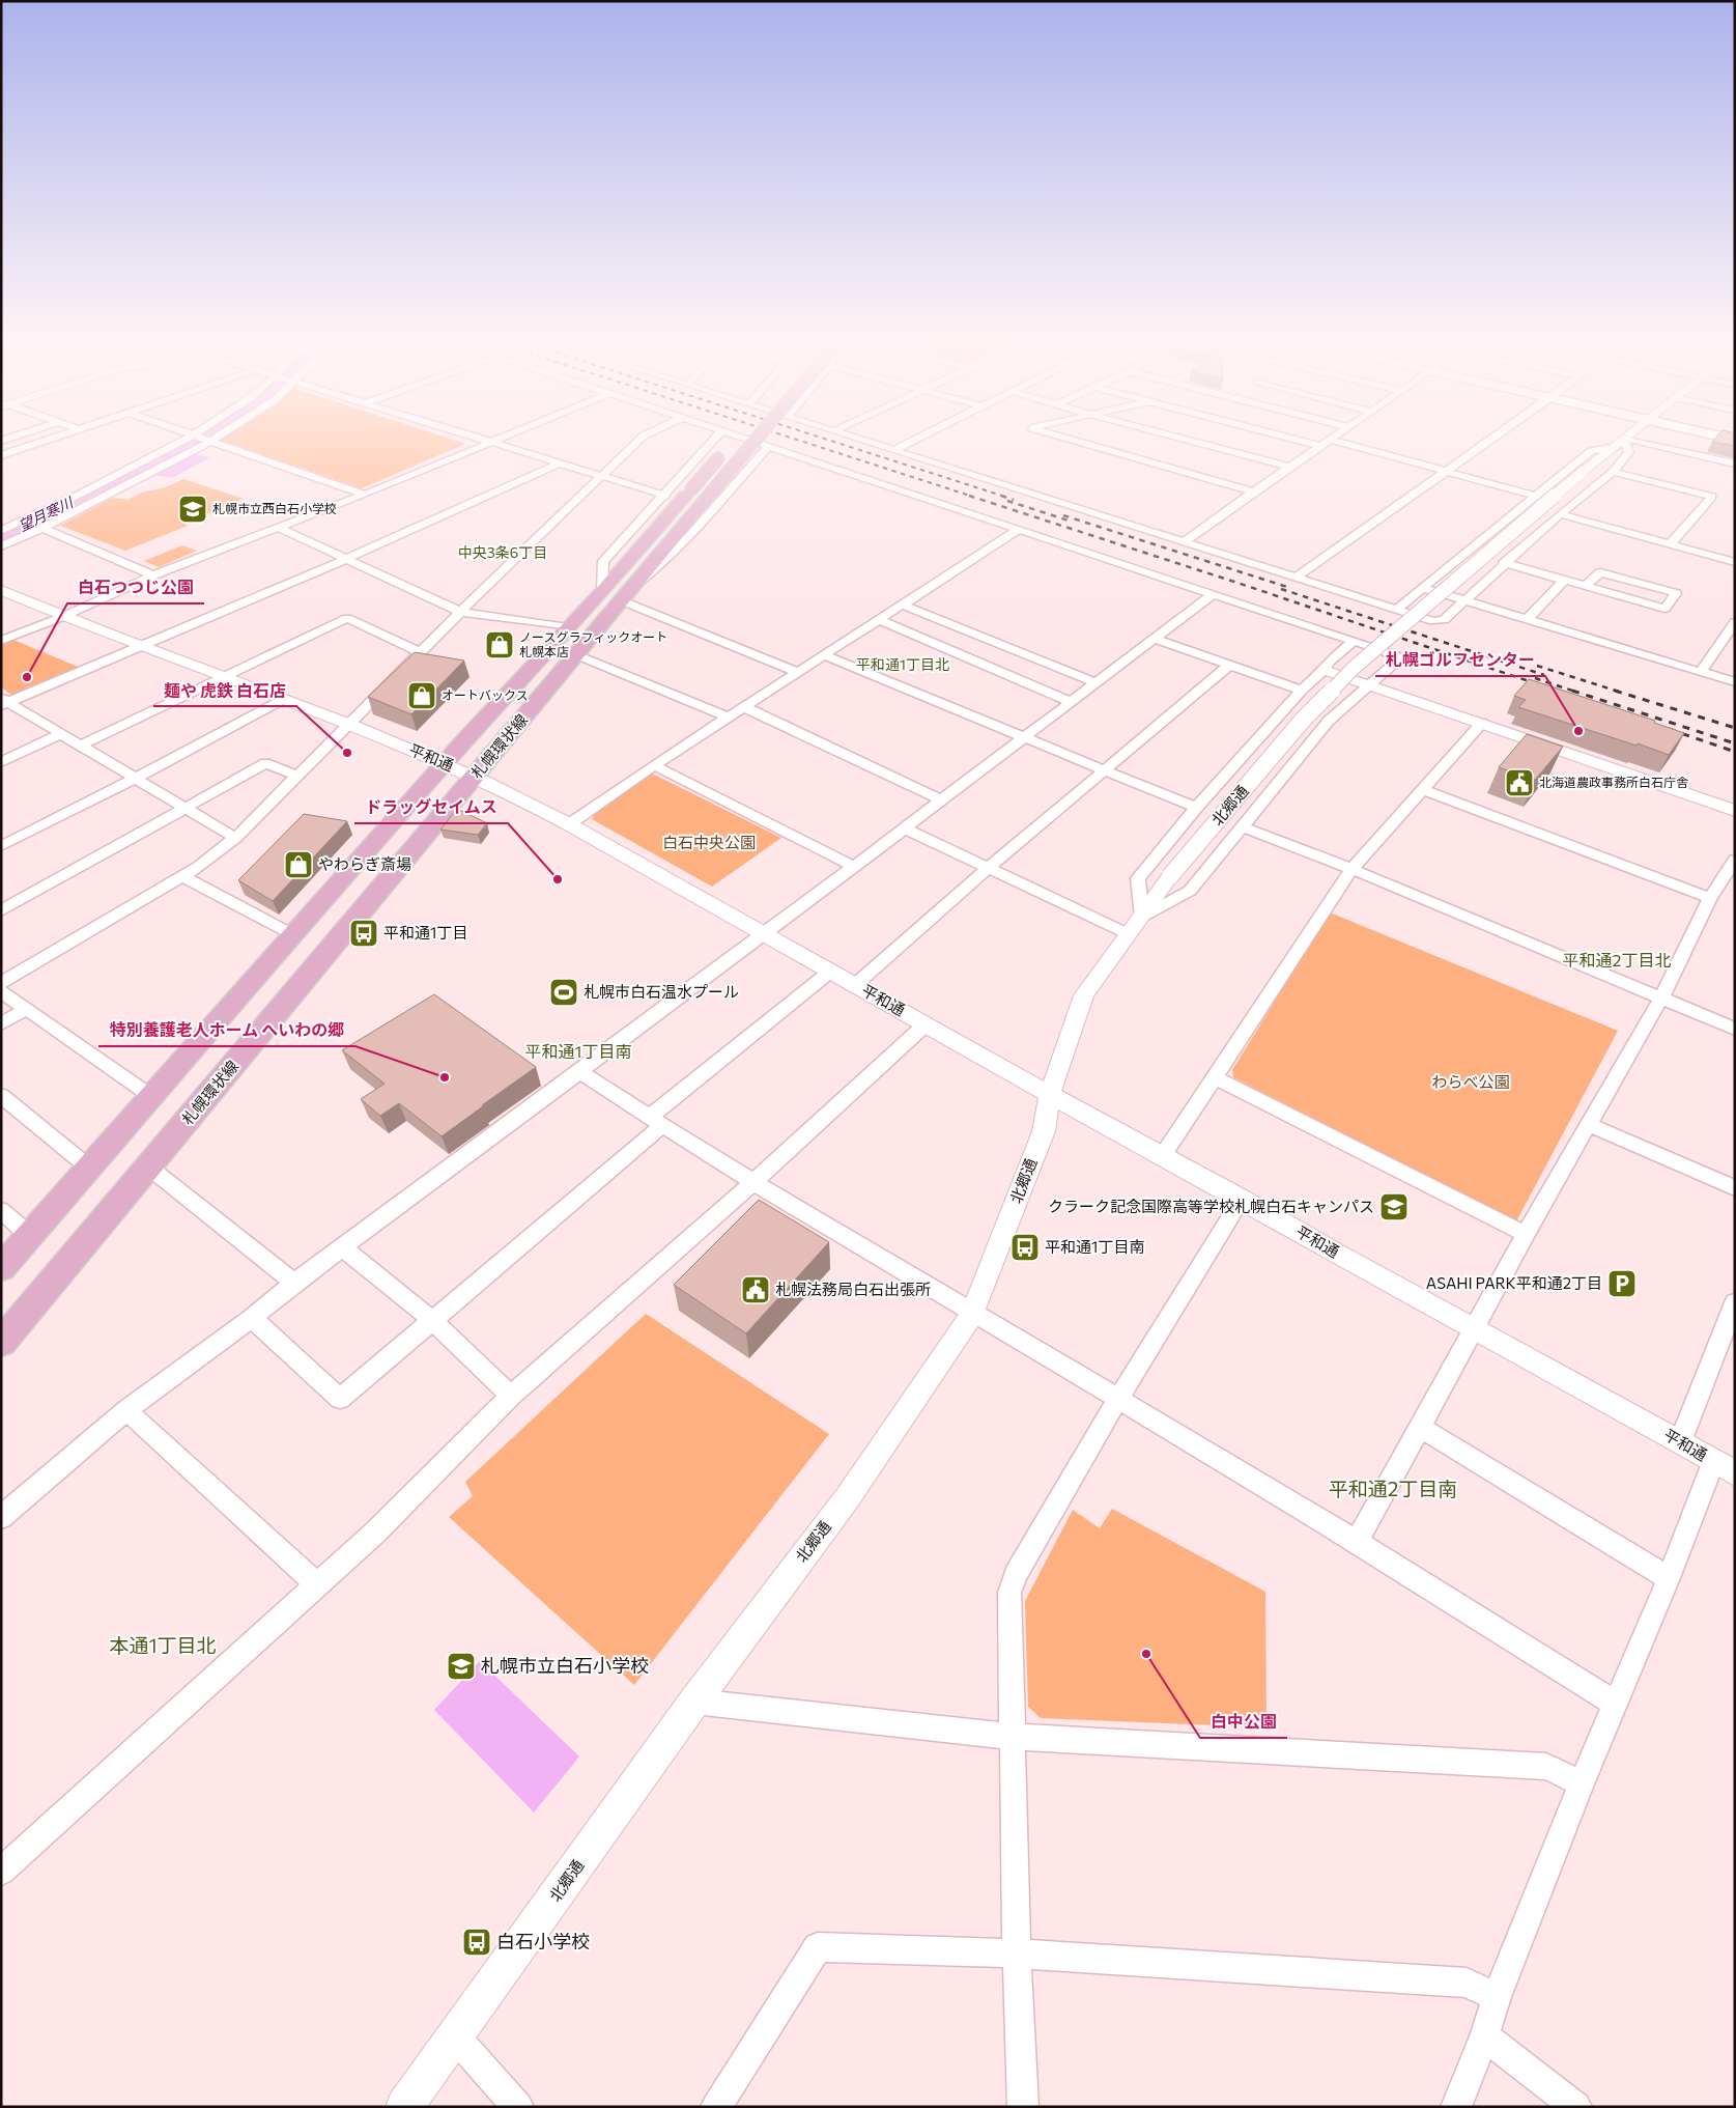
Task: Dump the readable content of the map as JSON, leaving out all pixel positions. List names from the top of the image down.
{
  "streets": {
    "main road": ["札幌環状線"],
    "street": ["平和通", "北郷通"]
  },
  "crossings": [
    ["札幌環状線", "平和通"],
    ["平和通", "北郷通"]
  ],
  "districts": [
    "中央3条6丁目",
    "平和通1丁目北",
    "平和通2丁目北",
    "平和通1丁目南",
    "平和通2丁目南",
    "本通1丁目北"
  ],
  "water": ["望月寒川"],
  "parks": ["白石中央公園", "わらべ公園"],
  "places": {
    "school or university": ["札幌市立西白石小学校", "クラーク記念国際高等学校札幌白石キャンパス", "札幌市立白石小学校"],
    "shop": ["ノースグラフィックオート 札幌本店", "オートバックス", "やわらぎ斎場"],
    "other": [
      "白石つつじ公園",
      "札幌ゴルフセンター",
      "麺や 虎鉄 白石店",
      "ドラッグセイムス",
      "特別養護老人ホーム へいわの郷",
      "白中公園"
    ],
    "public building": ["北海道農政事務所白石庁舎", "札幌法務局白石出張所"],
    "bus stop": ["平和通1丁目", "平和通1丁目南", "白石小学校"],
    "sports": ["札幌市白石温水プール"],
    "parking": ["ASAHI PARK平和通2丁目"]
  }
}
